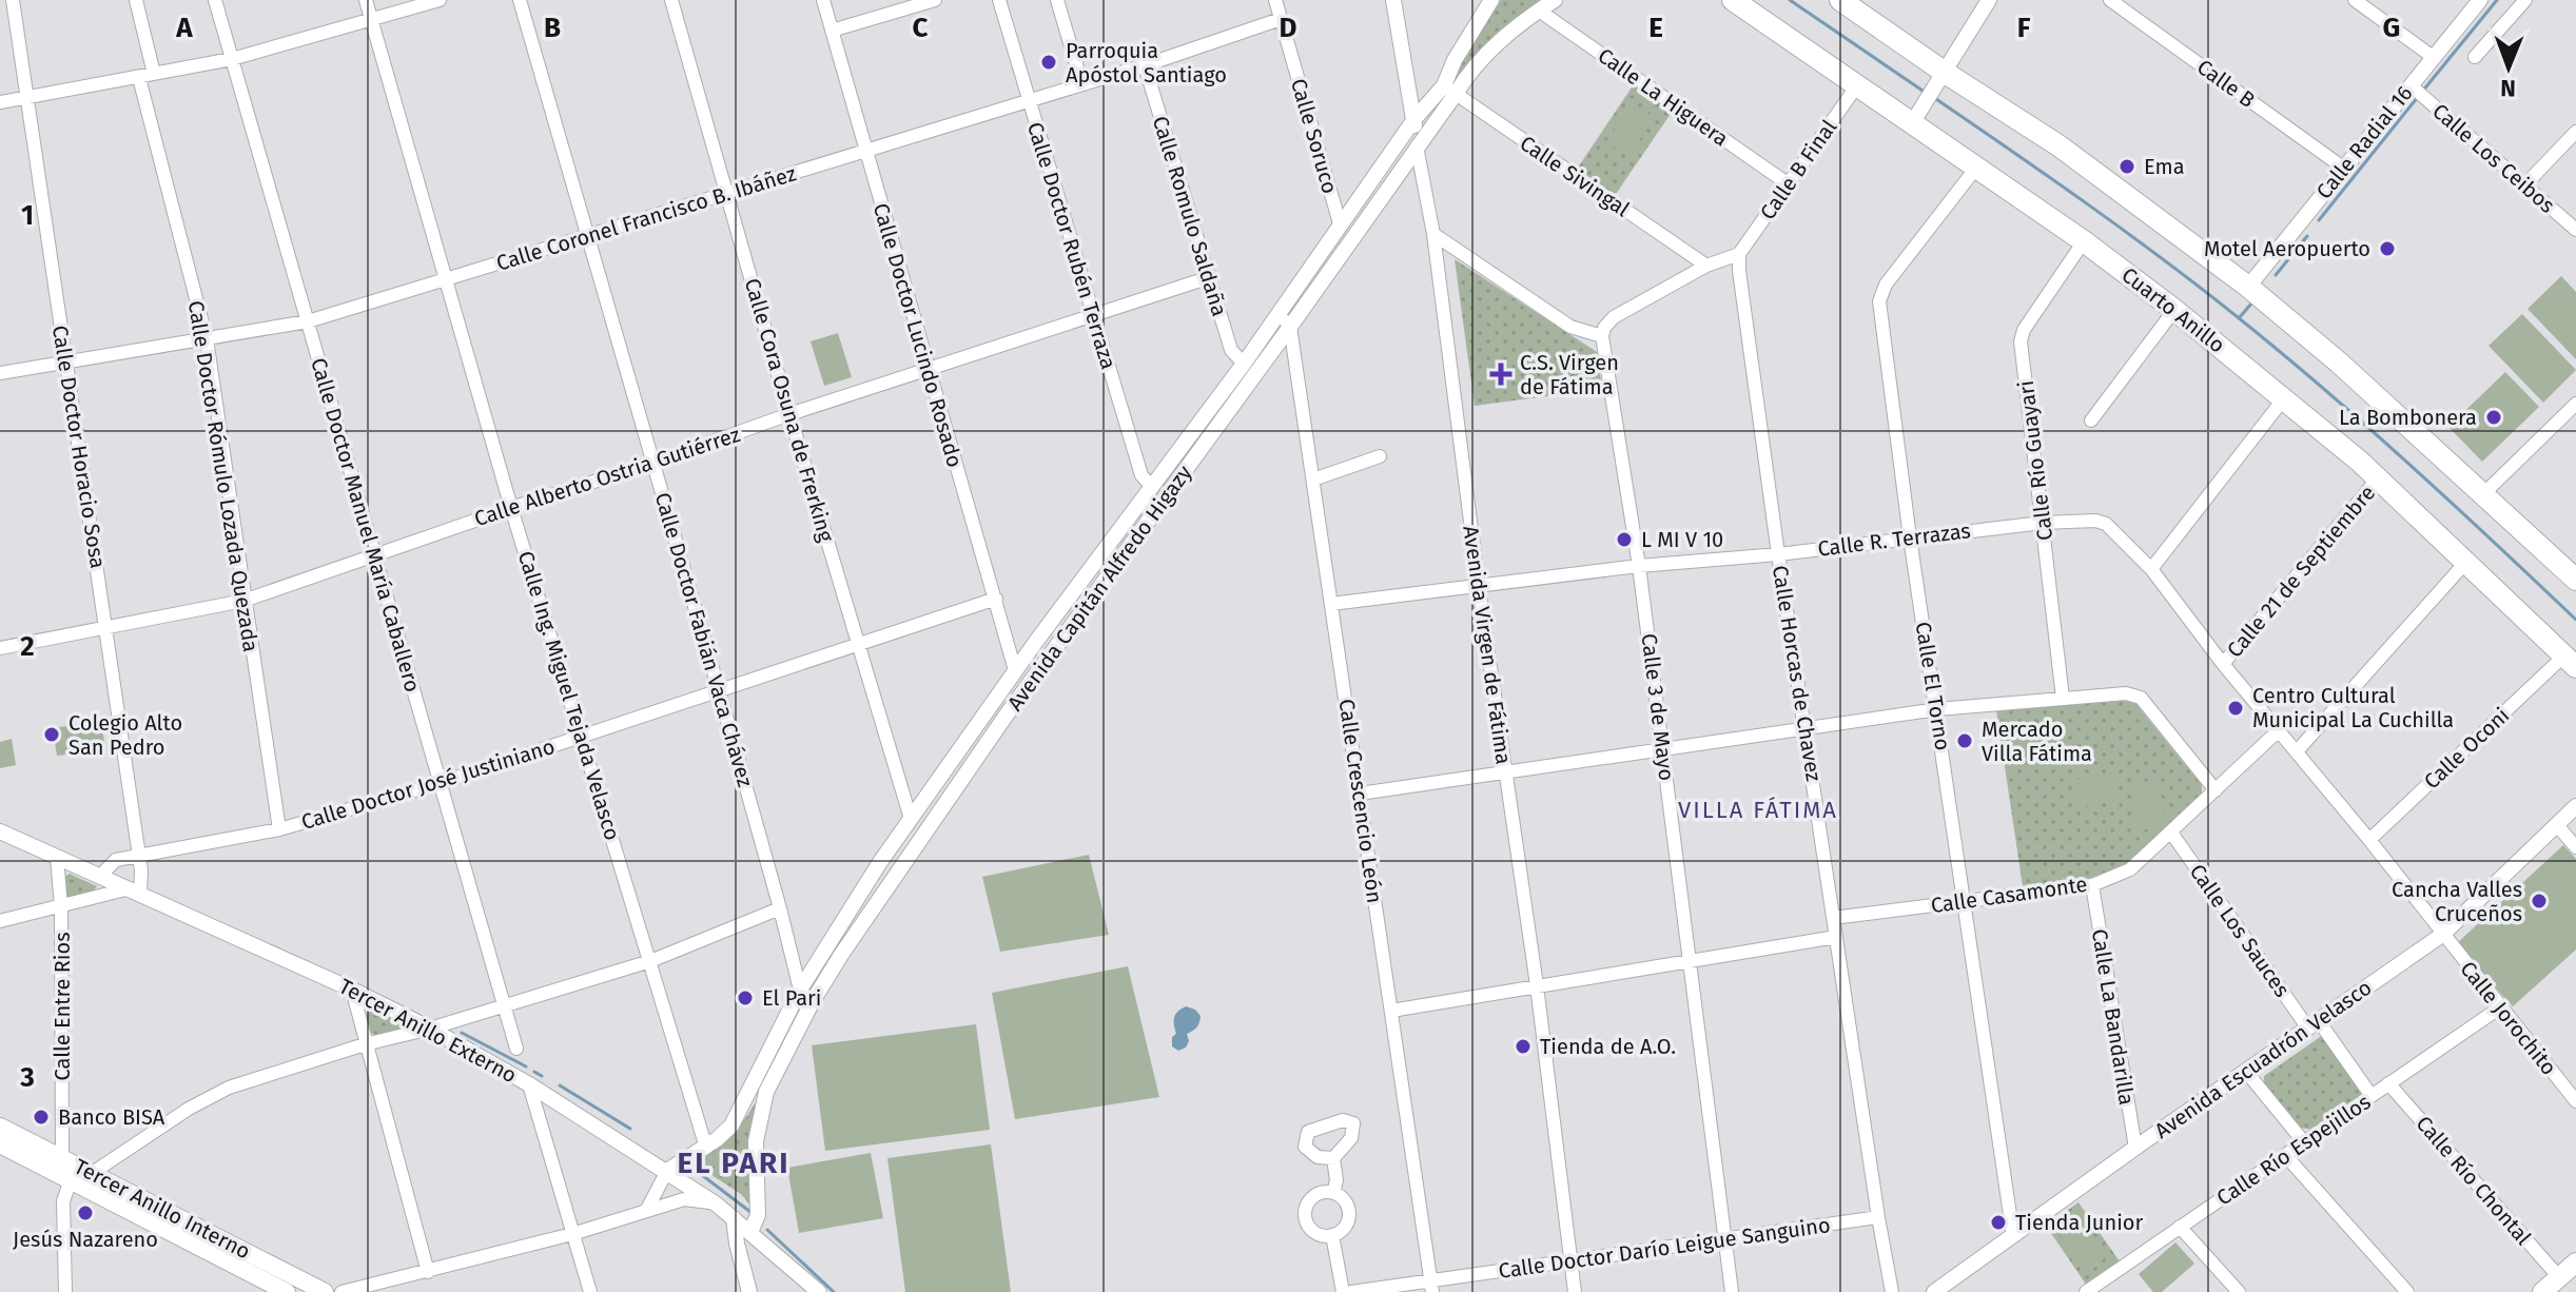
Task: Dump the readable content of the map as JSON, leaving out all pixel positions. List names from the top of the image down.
{
  "streets": {
    "highway": ["Cuarto Anillo"],
    "main road": ["Tercer Anillo Interno"],
    "street": [
      "Calle B",
      "Calle La Higuera",
      "Calle Soruco",
      "Calle Radial 16",
      "Calle Los Ceibos",
      "Calle B Final",
      "Calle Sivingal",
      "Calle Romulo Saldaña",
      "Calle Coronel Francisco B. Ibáñez",
      "Calle Doctor Rubén Terraza",
      "Calle Doctor Lucindo Rosado",
      "Calle Cora Osuna de Frerking",
      "Calle Doctor Horacio Sosa",
      "Calle Río Guayari",
      "Calle Doctor Rómulo Lozada Quezada",
      "Calle Alberto Ostria Gutiérrez",
      "Calle Doctor Manuel María Caballero",
      "Calle R. Terrazas",
      "Calle 21 de Septiembre",
      "Avenida Capitán Alfredo Higazy",
      "Calle Doctor Fabián Vaca Chávez",
      "Avenida Virgen de Fátima",
      "Calle Horcas de Chavez",
      "Calle El Torno",
      "Calle Ing. Miguel Tejada Velasco",
      "Calle 3 de Mayo",
      "Calle Oconi",
      "Calle Doctor José Justiniano",
      "Calle Crescencio León",
      "Calle Casamonte",
      "Calle Los Sauces",
      "Calle Entre Rios",
      "Calle La Bandarilla",
      "Calle Jorochito",
      "Tercer Anillo Externo",
      "Avenida Escuadrón Velasco",
      "Calle Río Espejillos",
      "Calle Río Chontal",
      "Calle Doctor Darío Leigue Sanguino"
    ]
  },
  "crossings": [
    ["Calle B", "Calle Radial 16"],
    ["Calle La Higuera", "Calle B Final"],
    ["Calle La Higuera", "Avenida Capitán Alfredo Higazy"],
    ["Calle Soruco", "Calle Coronel Francisco B. Ibáñez"],
    ["Calle Soruco", "Avenida Capitán Alfredo Higazy"],
    ["Calle Radial 16", "Calle Los Ceibos"],
    ["Calle B Final", "Cuarto Anillo"],
    ["Calle B Final", "Calle Horcas de Chavez"],
    ["Calle Sivingal", "Avenida Capitán Alfredo Higazy"],
    ["Calle Romulo Saldaña", "Calle Coronel Francisco B. Ibáñez"],
    ["Calle Romulo Saldaña", "Calle Alberto Ostria Gutiérrez"],
    ["Calle Romulo Saldaña", "Avenida Capitán Alfredo Higazy"],
    ["Calle Coronel Francisco B. Ibáñez", "Calle Doctor Rubén Terraza"],
    ["Calle Coronel Francisco B. Ibáñez", "Calle Doctor Lucindo Rosado"],
    ["Calle Coronel Francisco B. Ibáñez", "Calle Cora Osuna de Frerking"],
    ["Calle Coronel Francisco B. Ibáñez", "Calle Doctor Horacio Sosa"],
    ["Calle Coronel Francisco B. Ibáñez", "Calle Doctor Rómulo Lozada Quezada"],
    ["Calle Coronel Francisco B. Ibáñez", "Calle Doctor Manuel María Caballero"],
    ["Calle Coronel Francisco B. Ibáñez", "Calle Doctor Fabián Vaca Chávez"],
    ["Calle Coronel Francisco B. Ibáñez", "Calle Ing. Miguel Tejada Velasco"],
    ["Calle Doctor Rubén Terraza", "Calle Alberto Ostria Gutiérrez"],
    ["Calle Doctor Rubén Terraza", "Avenida Capitán Alfredo Higazy"],
    ["Cuarto Anillo", "Calle Río Guayari"],
    ["Cuarto Anillo", "Calle 21 de Septiembre"],
    ["Cuarto Anillo", "Calle El Torno"],
    ["Cuarto Anillo", "Calle Oconi"],
    ["Calle Doctor Lucindo Rosado", "Calle Alberto Ostria Gutiérrez"],
    ["Calle Doctor Lucindo Rosado", "Avenida Capitán Alfredo Higazy"],
    ["Calle Doctor Lucindo Rosado", "Calle Doctor José Justiniano"],
    ["Calle Cora Osuna de Frerking", "Calle Alberto Ostria Gutiérrez"],
    ["Calle Cora Osuna de Frerking", "Avenida Capitán Alfredo Higazy"],
    ["Calle Cora Osuna de Frerking", "Calle Doctor José Justiniano"],
    ["Calle Doctor Horacio Sosa", "Calle Alberto Ostria Gutiérrez"],
    ["Calle Doctor Horacio Sosa", "Calle Doctor José Justiniano"],
    ["Calle Doctor Horacio Sosa", "Tercer Anillo Externo"],
    ["Calle Río Guayari", "Calle R. Terrazas"],
    ["Calle Doctor Rómulo Lozada Quezada", "Calle Alberto Ostria Gutiérrez"],
    ["Calle Doctor Rómulo Lozada Quezada", "Calle Doctor José Justiniano"],
    ["Calle Alberto Ostria Gutiérrez", "Calle Doctor Manuel María Caballero"],
    ["Calle Alberto Ostria Gutiérrez", "Calle Doctor Fabián Vaca Chávez"],
    ["Calle Alberto Ostria Gutiérrez", "Calle Ing. Miguel Tejada Velasco"],
    ["Calle Doctor Manuel María Caballero", "Calle Doctor José Justiniano"],
    ["Calle R. Terrazas", "Avenida Virgen de Fátima"],
    ["Calle R. Terrazas", "Calle Horcas de Chavez"],
    ["Calle R. Terrazas", "Calle El Torno"],
    ["Calle R. Terrazas", "Calle 3 de Mayo"],
    ["Calle R. Terrazas", "Calle Crescencio León"],
    ["Calle R. Terrazas", "Calle Jorochito"],
    ["Calle 21 de Septiembre", "Calle Jorochito"],
    ["Avenida Capitán Alfredo Higazy", "Calle Doctor Fabián Vaca Chávez"],
    ["Avenida Capitán Alfredo Higazy", "Avenida Virgen de Fátima"],
    ["Avenida Capitán Alfredo Higazy", "Calle Ing. Miguel Tejada Velasco"],
    ["Avenida Capitán Alfredo Higazy", "Calle Crescencio León"],
    ["Avenida Capitán Alfredo Higazy", "Tercer Anillo Externo"],
    ["Calle Doctor Fabián Vaca Chávez", "Calle Doctor José Justiniano"],
    ["Avenida Virgen de Fátima", "Calle Doctor Darío Leigue Sanguino"],
    ["Calle Horcas de Chavez", "Calle Casamonte"],
    ["Calle Horcas de Chavez", "Calle Doctor Darío Leigue Sanguino"],
    ["Calle El Torno", "Calle Casamonte"],
    ["Calle El Torno", "Avenida Escuadrón Velasco"],
    ["Calle Ing. Miguel Tejada Velasco", "Calle Doctor José Justiniano"],
    ["Calle 3 de Mayo", "Calle Doctor Darío Leigue Sanguino"],
    ["Calle Oconi", "Calle Jorochito"],
    ["Calle Doctor José Justiniano", "Tercer Anillo Externo"],
    ["Calle Crescencio León", "Calle Doctor Darío Leigue Sanguino"],
    ["Calle Casamonte", "Calle Los Sauces"],
    ["Calle Casamonte", "Calle La Bandarilla"],
    ["Calle Casamonte", "Calle Jorochito"],
    ["Calle Los Sauces", "Avenida Escuadrón Velasco"],
    ["Calle Los Sauces", "Calle Río Espejillos"],
    ["Calle Entre Rios", "Tercer Anillo Externo"],
    ["Calle Entre Rios", "Tercer Anillo Interno"],
    ["Calle La Bandarilla", "Avenida Escuadrón Velasco"],
    ["Calle Jorochito", "Avenida Escuadrón Velasco"],
    ["Calle Jorochito", "Calle Río Espejillos"],
    ["Calle Río Espejillos", "Calle Río Chontal"]
  ],
  "districts": ["VILLA FÁTIMA", "EL PARI"],
  "places": {
    "other": [
      "Parroquia Apóstol Santiago",
      "Ema",
      "Motel Aeropuerto",
      "La Bombonera",
      "L MI V 10",
      "Centro Cultural Municipal La Cuchilla",
      "Colegio Alto San Pedro",
      "Mercado Villa Fátima",
      "Cancha Valles Cruceños",
      "El Pari",
      "Tienda de A.O.",
      "Banco BISA",
      "Jesús Nazareno",
      "Tienda Junior"
    ],
    "health": ["C.S. Virgen de Fátima"]
  },
  "north": "bottom",
  "grid": {
    "columns": [
      "A",
      "B",
      "C",
      "D",
      "E",
      "F",
      "G"
    ],
    "rows": ["1", "2", "3"]
  }
}
